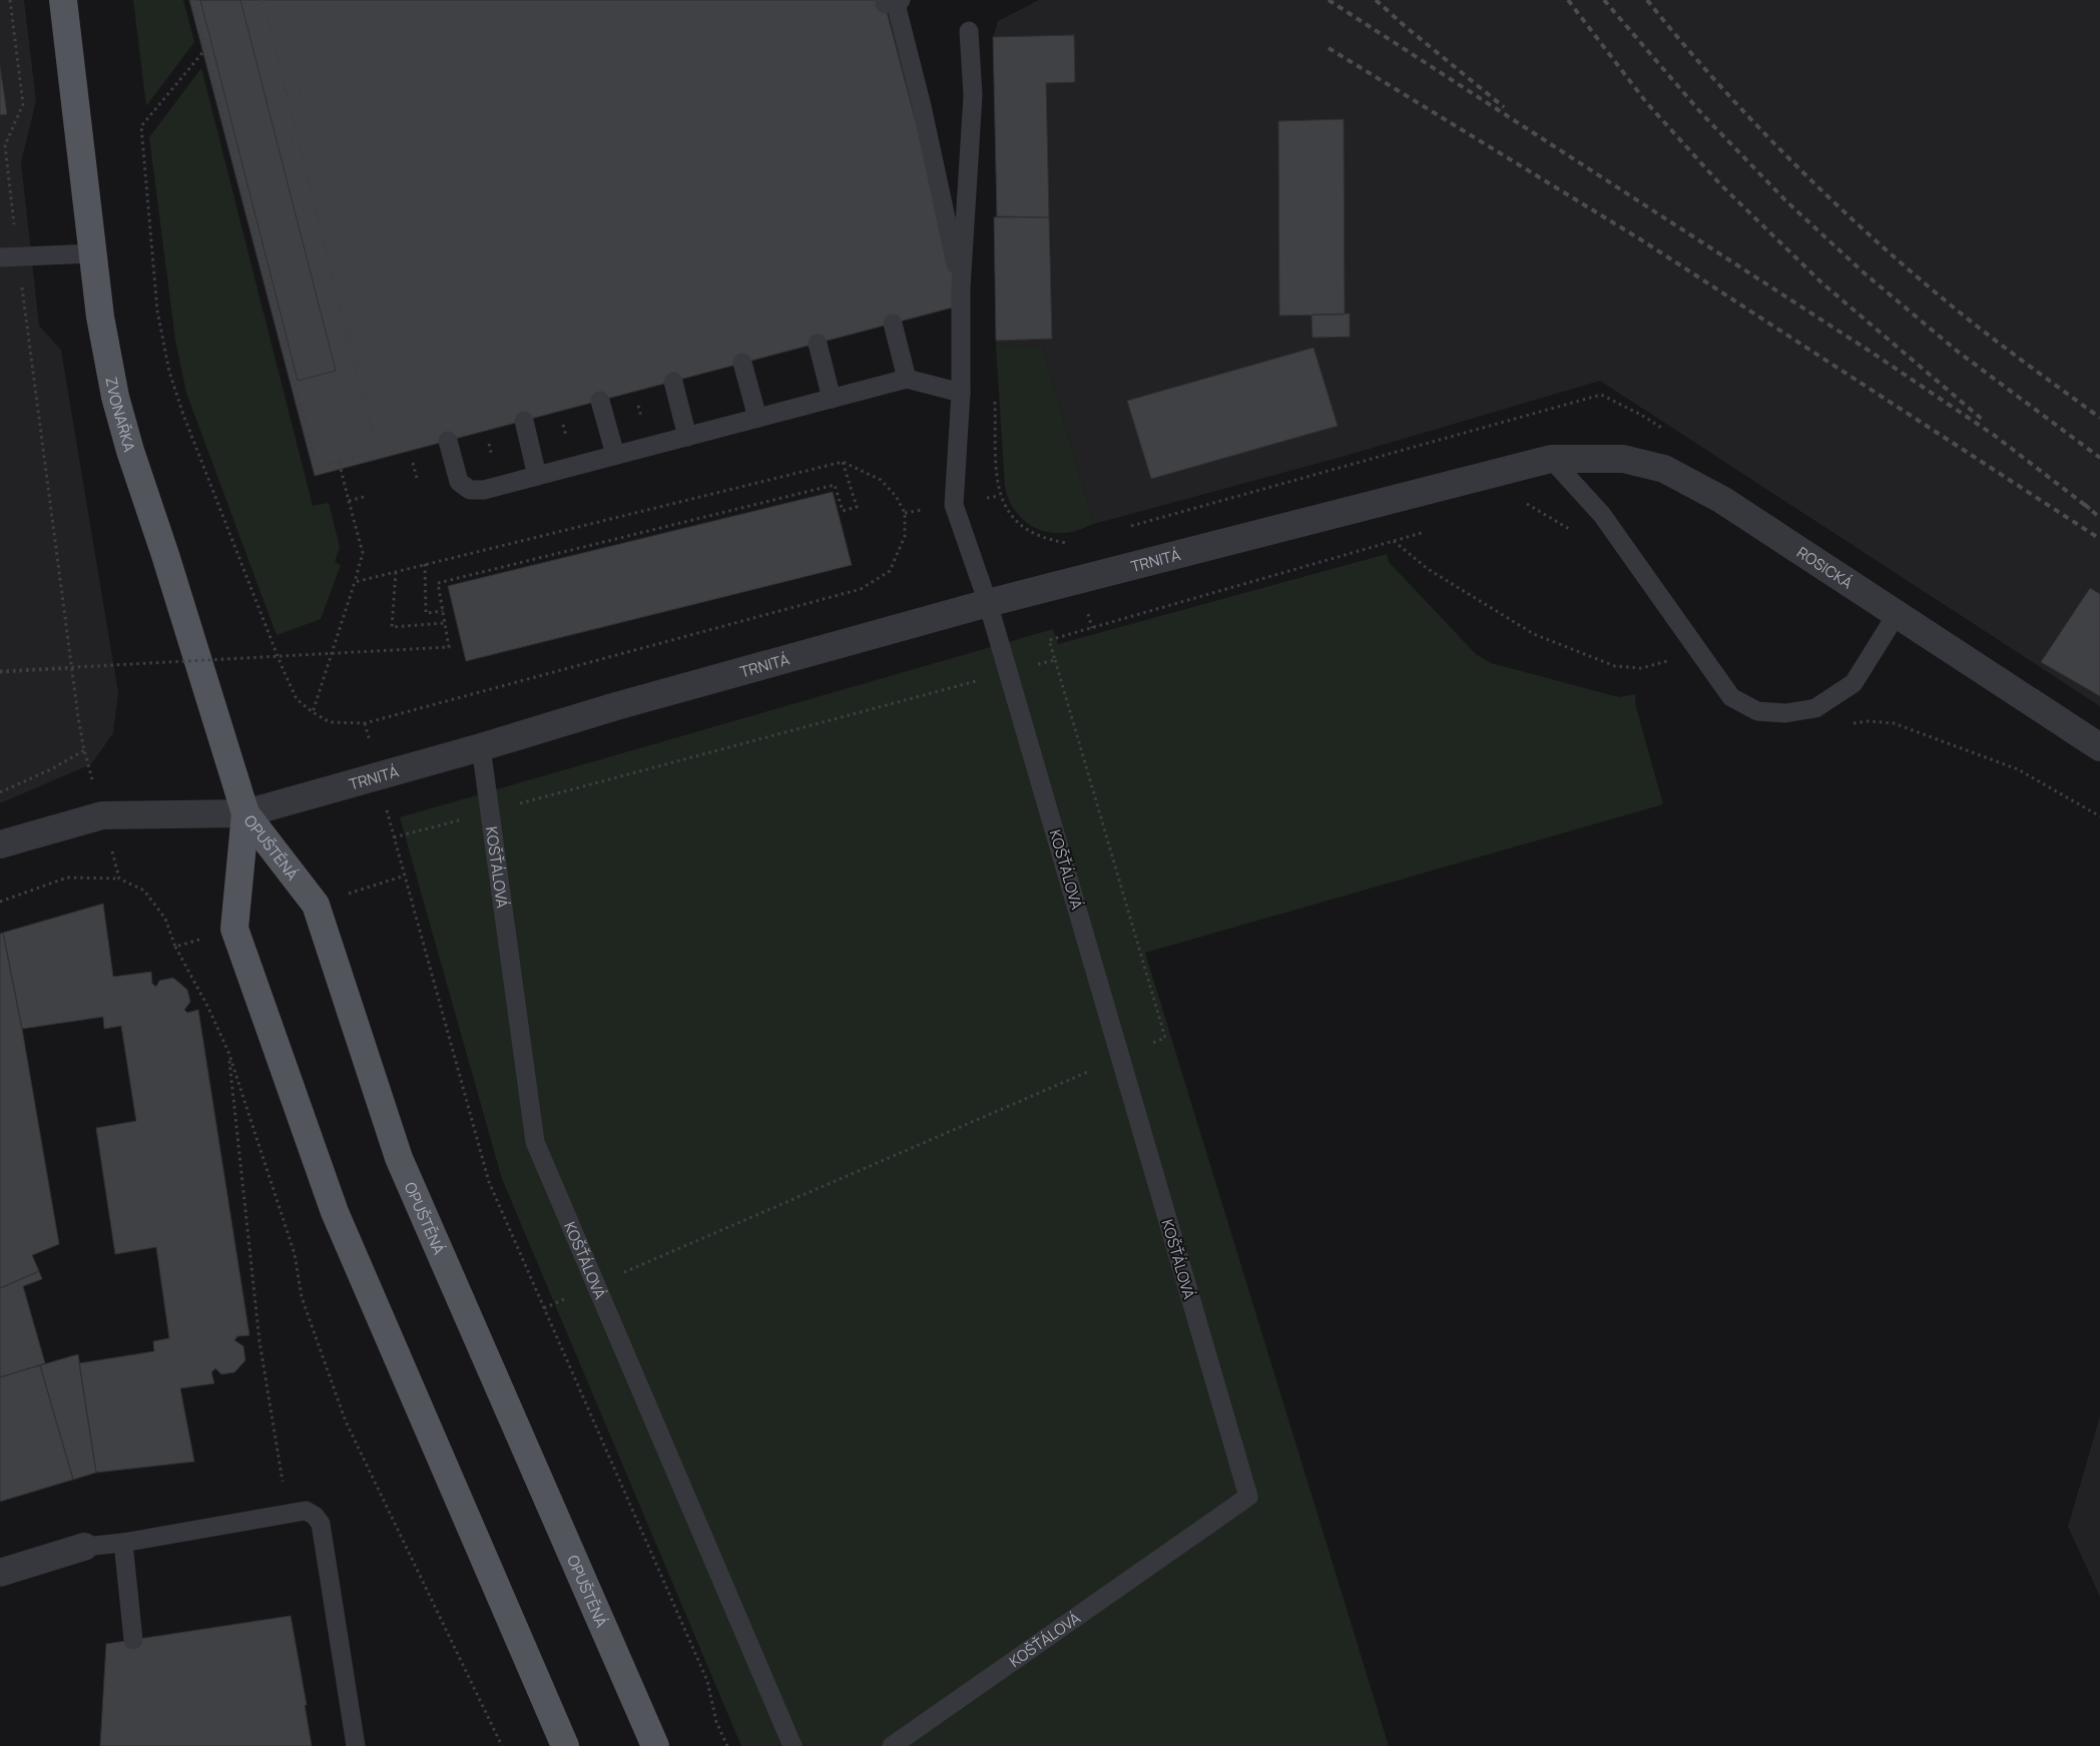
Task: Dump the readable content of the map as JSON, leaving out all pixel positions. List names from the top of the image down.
{
  "streets": {
    "main road": ["ZVONAŘKA", "OPUŠTĚNÁ"],
    "street": ["TRNITÁ", "ROSICKÁ"],
    "lane": ["KOŠŤÁLOVÁ"]
  },
  "crossings": [
    ["ZVONAŘKA", "TRNITÁ"],
    ["ZVONAŘKA", "OPUŠTĚNÁ"],
    ["TRNITÁ", "ROSICKÁ"],
    ["TRNITÁ", "OPUŠTĚNÁ"],
    ["TRNITÁ", "KOŠŤÁLOVÁ"]
  ]
}
